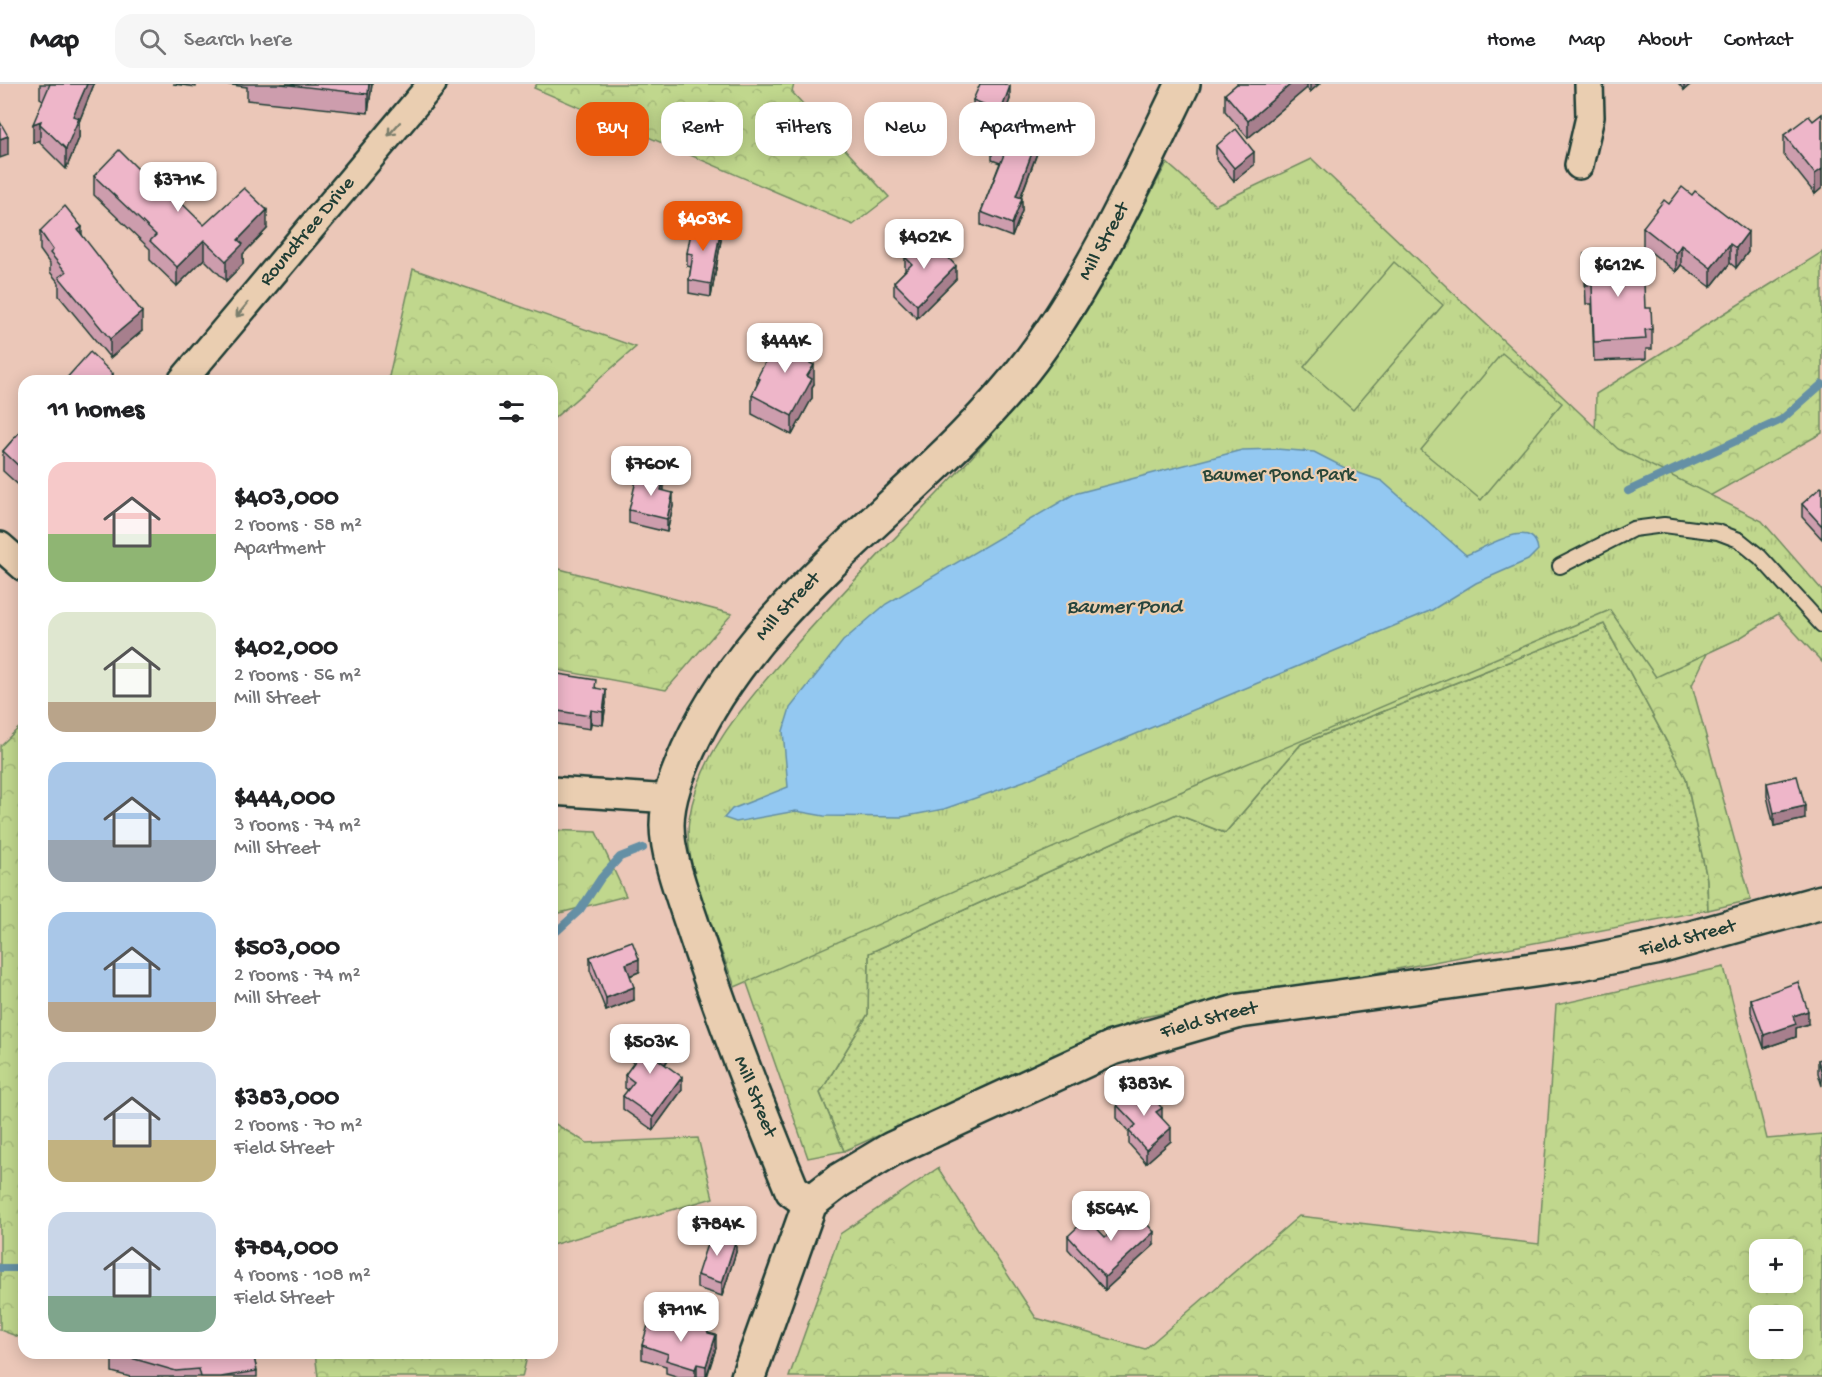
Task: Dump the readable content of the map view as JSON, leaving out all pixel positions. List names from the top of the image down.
{
  "streets": {
    "street": ["Roundtree Drive", "Mill Street", "Field Street"]
  },
  "crossings": [
    ["Mill Street", "Field Street"]
  ],
  "one_way": ["Roundtree Drive"],
  "water": ["Baumer Pond"],
  "parks": ["Baumer Pond Park"],
  "page": {
    "header": "Map",
    "search": "Search here",
    "nav": [
      "Home",
      "Map",
      "About",
      "Contact"
    ],
    "chip": [
      "Buy",
      "Rent",
      "Filters",
      "New",
      "Apartment"
    ],
    "price": [
      "$371K",
      "$403K",
      "$402K",
      "$612K",
      "$444K",
      "$760K",
      "$503K",
      "$383K",
      "$564K",
      "$784K",
      "$711K"
    ],
    "heading": "11 homes",
    "list": [
      {
        "name": "$403,000",
        "note": "2 rooms · 58 m² · Apartment"
      },
      {
        "name": "$402,000",
        "note": "2 rooms · 56 m² · Mill Street"
      },
      {
        "name": "$444,000",
        "note": "3 rooms · 74 m² · Mill Street"
      },
      {
        "name": "$503,000",
        "note": "2 rooms · 74 m² · Mill Street"
      },
      {
        "name": "$383,000",
        "note": "2 rooms · 70 m² · Field Street"
      },
      {
        "name": "$784,000",
        "note": "4 rooms · 108 m² · Field Street"
      }
    ],
    "map_buttons": ["+", "−"]
  }
}
